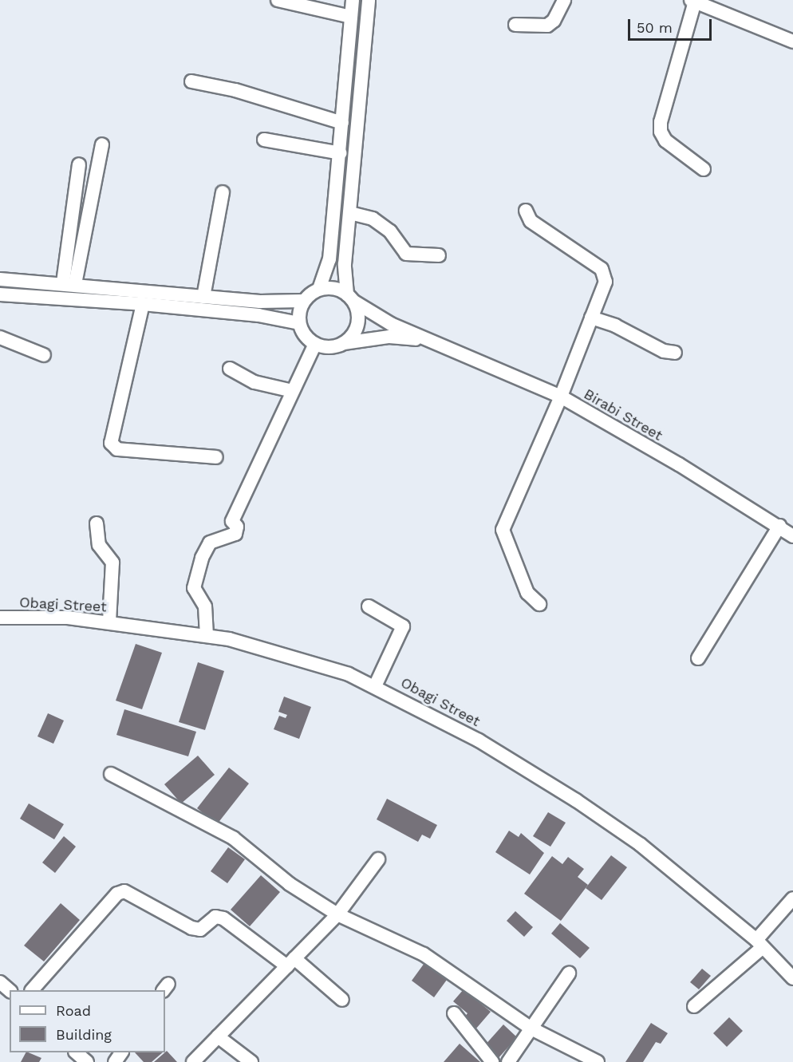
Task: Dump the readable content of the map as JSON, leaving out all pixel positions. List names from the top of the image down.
{
  "streets": {
    "street": ["Birabi Street", "Obagi Street"]
  },
  "legend": ["Road", "Building"],
  "scale_bar": "50 m"
}
